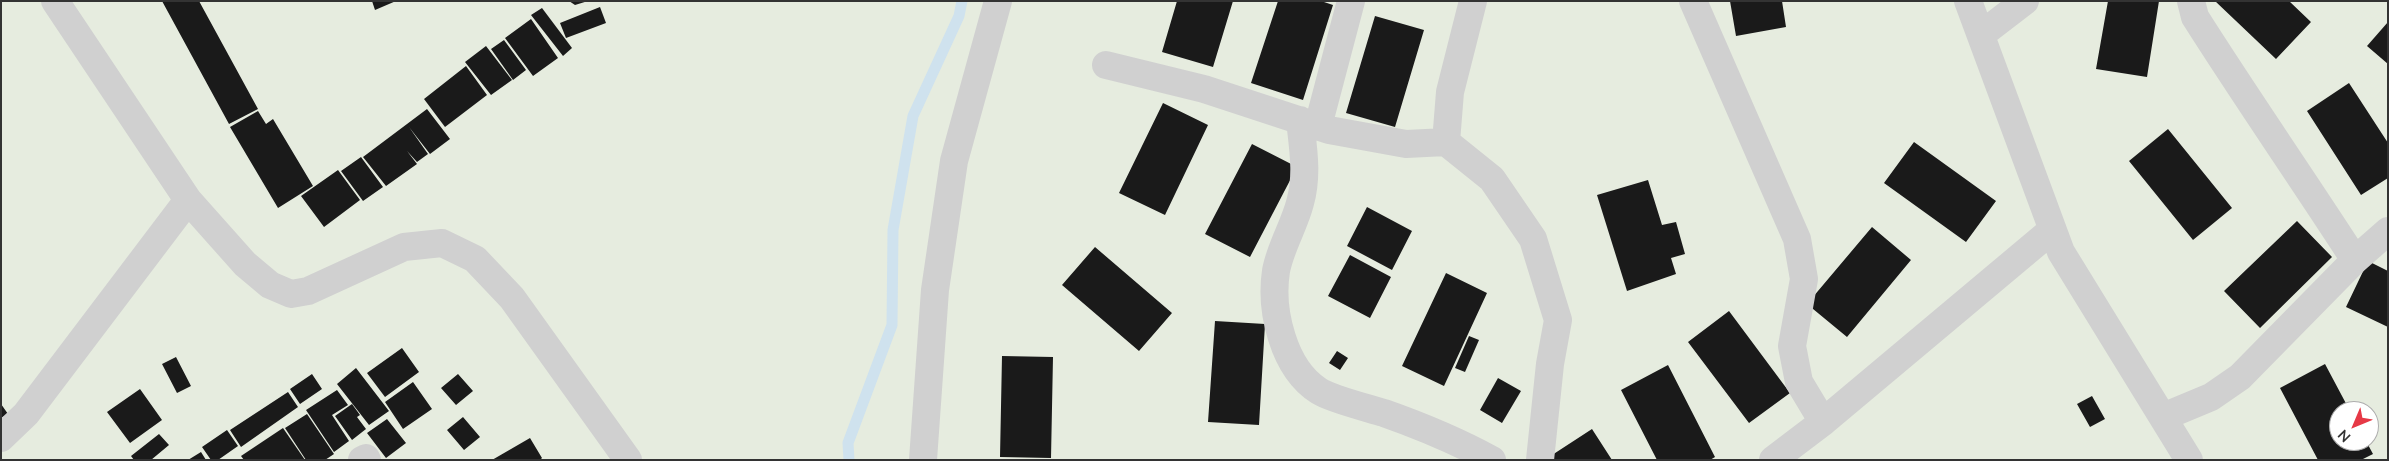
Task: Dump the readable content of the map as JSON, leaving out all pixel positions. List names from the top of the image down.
{
  "north": "bottom left"
}
